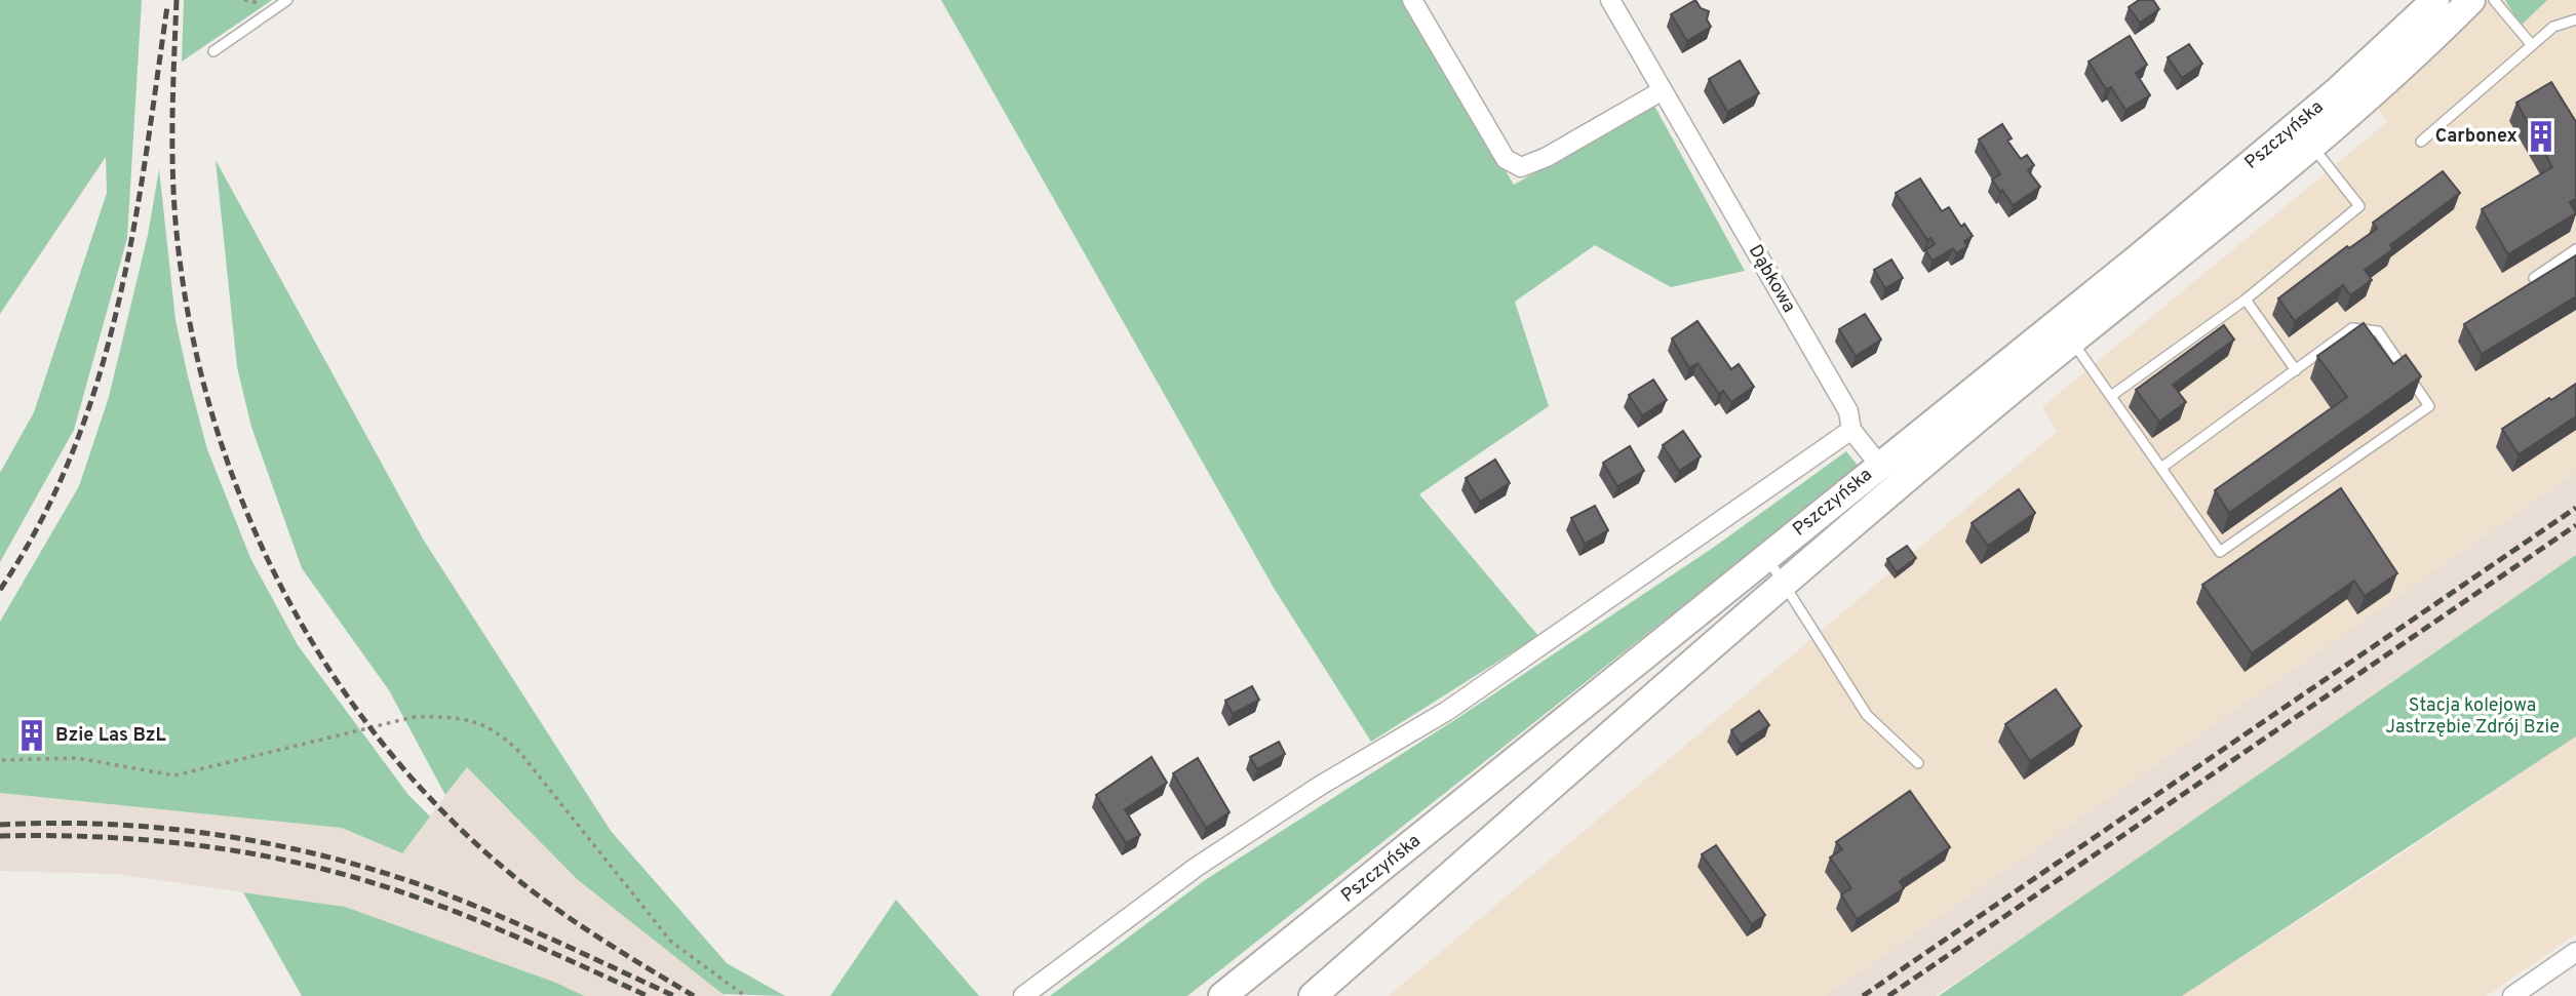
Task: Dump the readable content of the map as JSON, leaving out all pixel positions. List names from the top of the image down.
{
  "streets": {
    "main road": ["Pszczyńska"],
    "street": ["Dąbkowa"]
  },
  "crossings": [
    ["Pszczyńska", "Dąbkowa"]
  ],
  "parks": ["Stacja kolejowa Jastrzębie Zdrój Bzie"],
  "places": {
    "building": ["Carbonex", "Bzie Las BzL"]
  }
}
